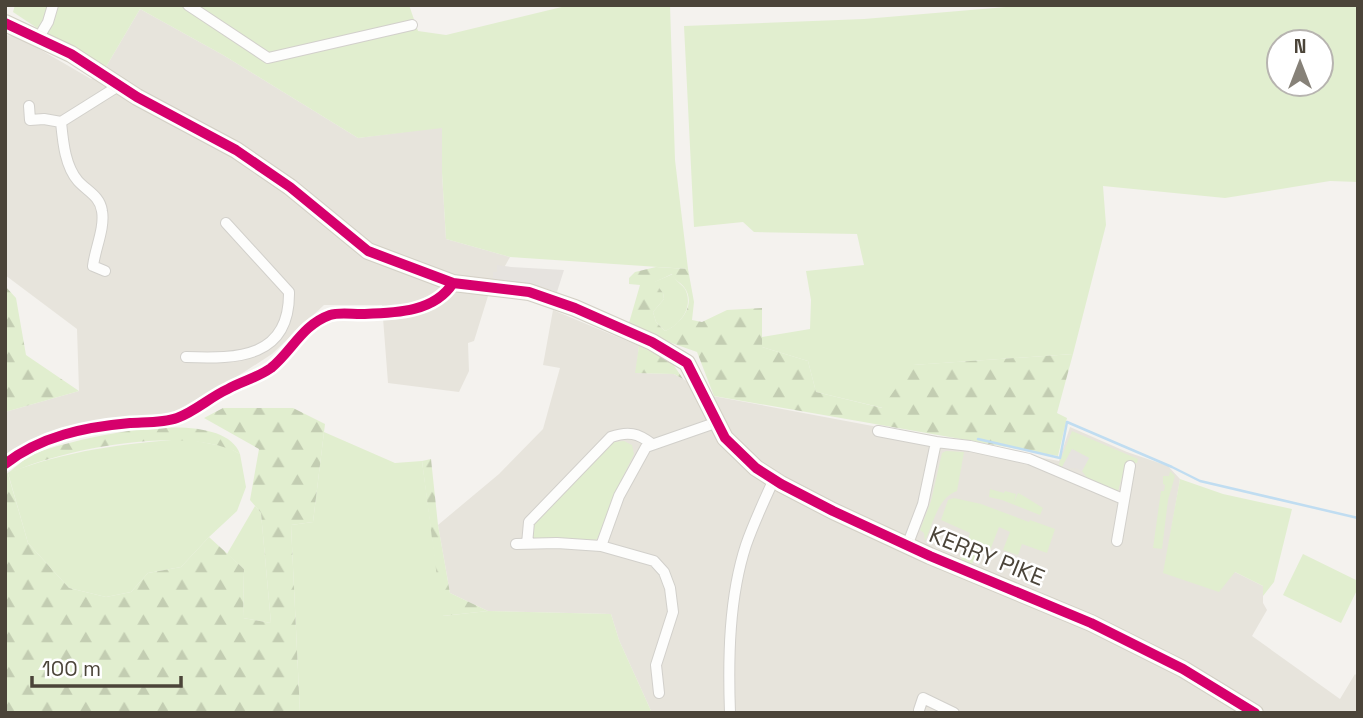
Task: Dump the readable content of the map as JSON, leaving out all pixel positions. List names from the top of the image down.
{
  "streets": {
    "street": ["KERRY PIKE"]
  },
  "scale_bar": "100 m",
  "north": "top"
}
